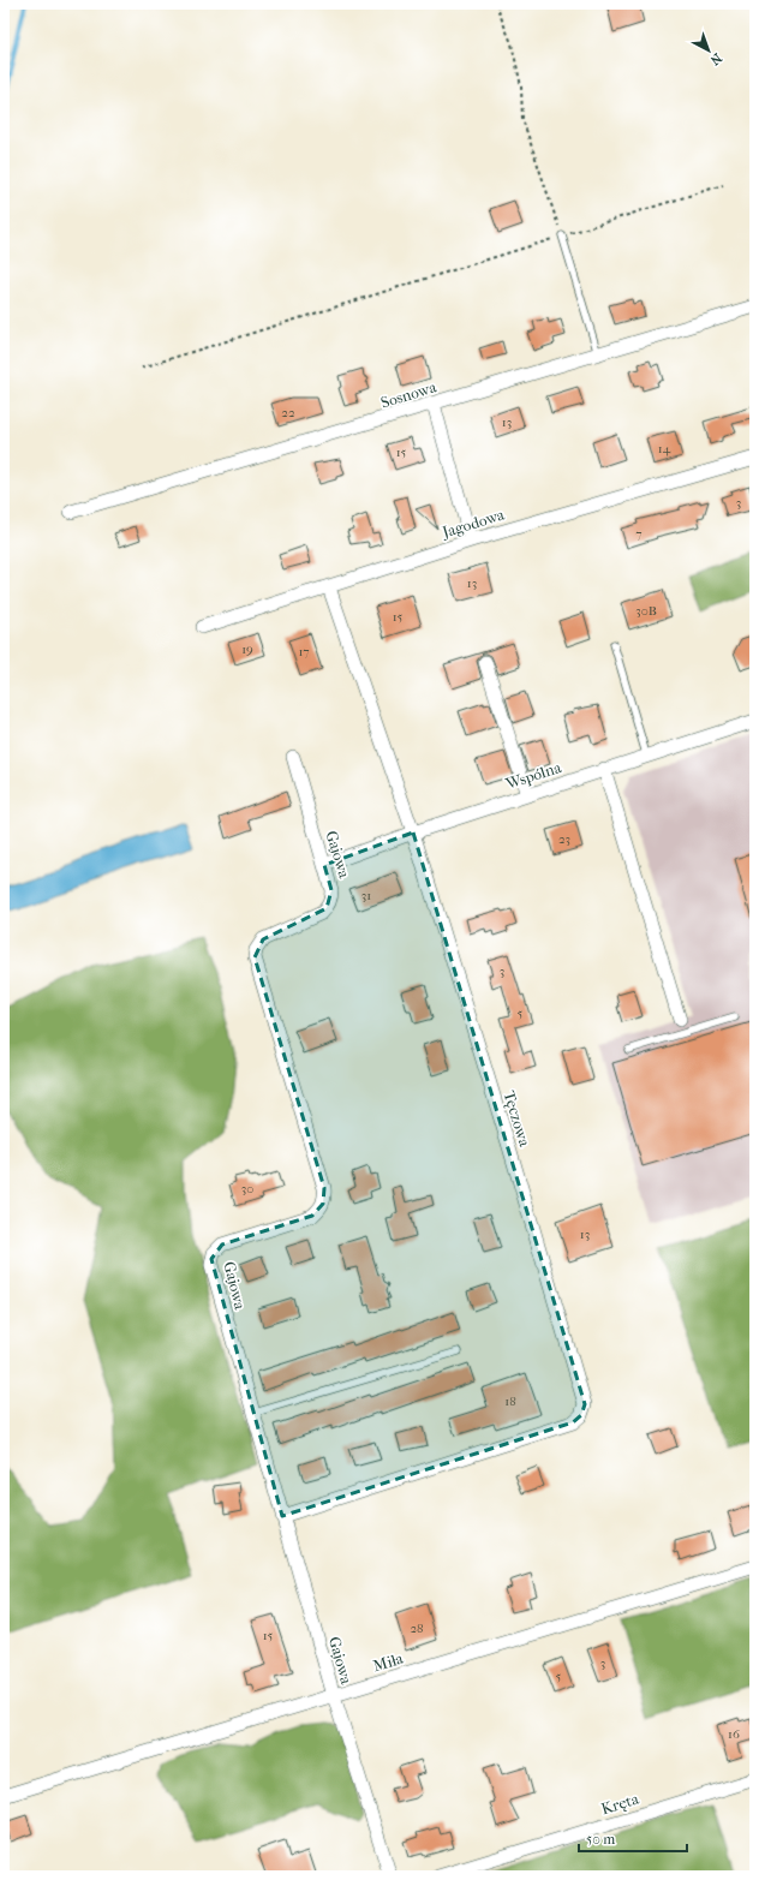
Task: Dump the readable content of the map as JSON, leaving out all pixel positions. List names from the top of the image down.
{
  "streets": {
    "street": [
      "Sosnowa",
      "Jagodowa",
      "Wspólna",
      "Gajowa",
      "Tęczowa",
      "Miła",
      "Kręta"
    ]
  },
  "crossings": [
    ["Jagodowa", "Tęczowa"],
    ["Wspólna", "Gajowa"],
    ["Wspólna", "Tęczowa"],
    ["Gajowa", "Tęczowa"],
    ["Gajowa", "Miła"]
  ],
  "house_numbers": [
    "22",
    "13",
    "14",
    "15",
    "3",
    "7",
    "13",
    "30B",
    "15",
    "19",
    "17",
    "23",
    "31",
    "3",
    "5",
    "30",
    "13",
    "18",
    "28",
    "15",
    "3",
    "5",
    "16"
  ],
  "scale_bar": "50 m",
  "north": "bottom right"
}
